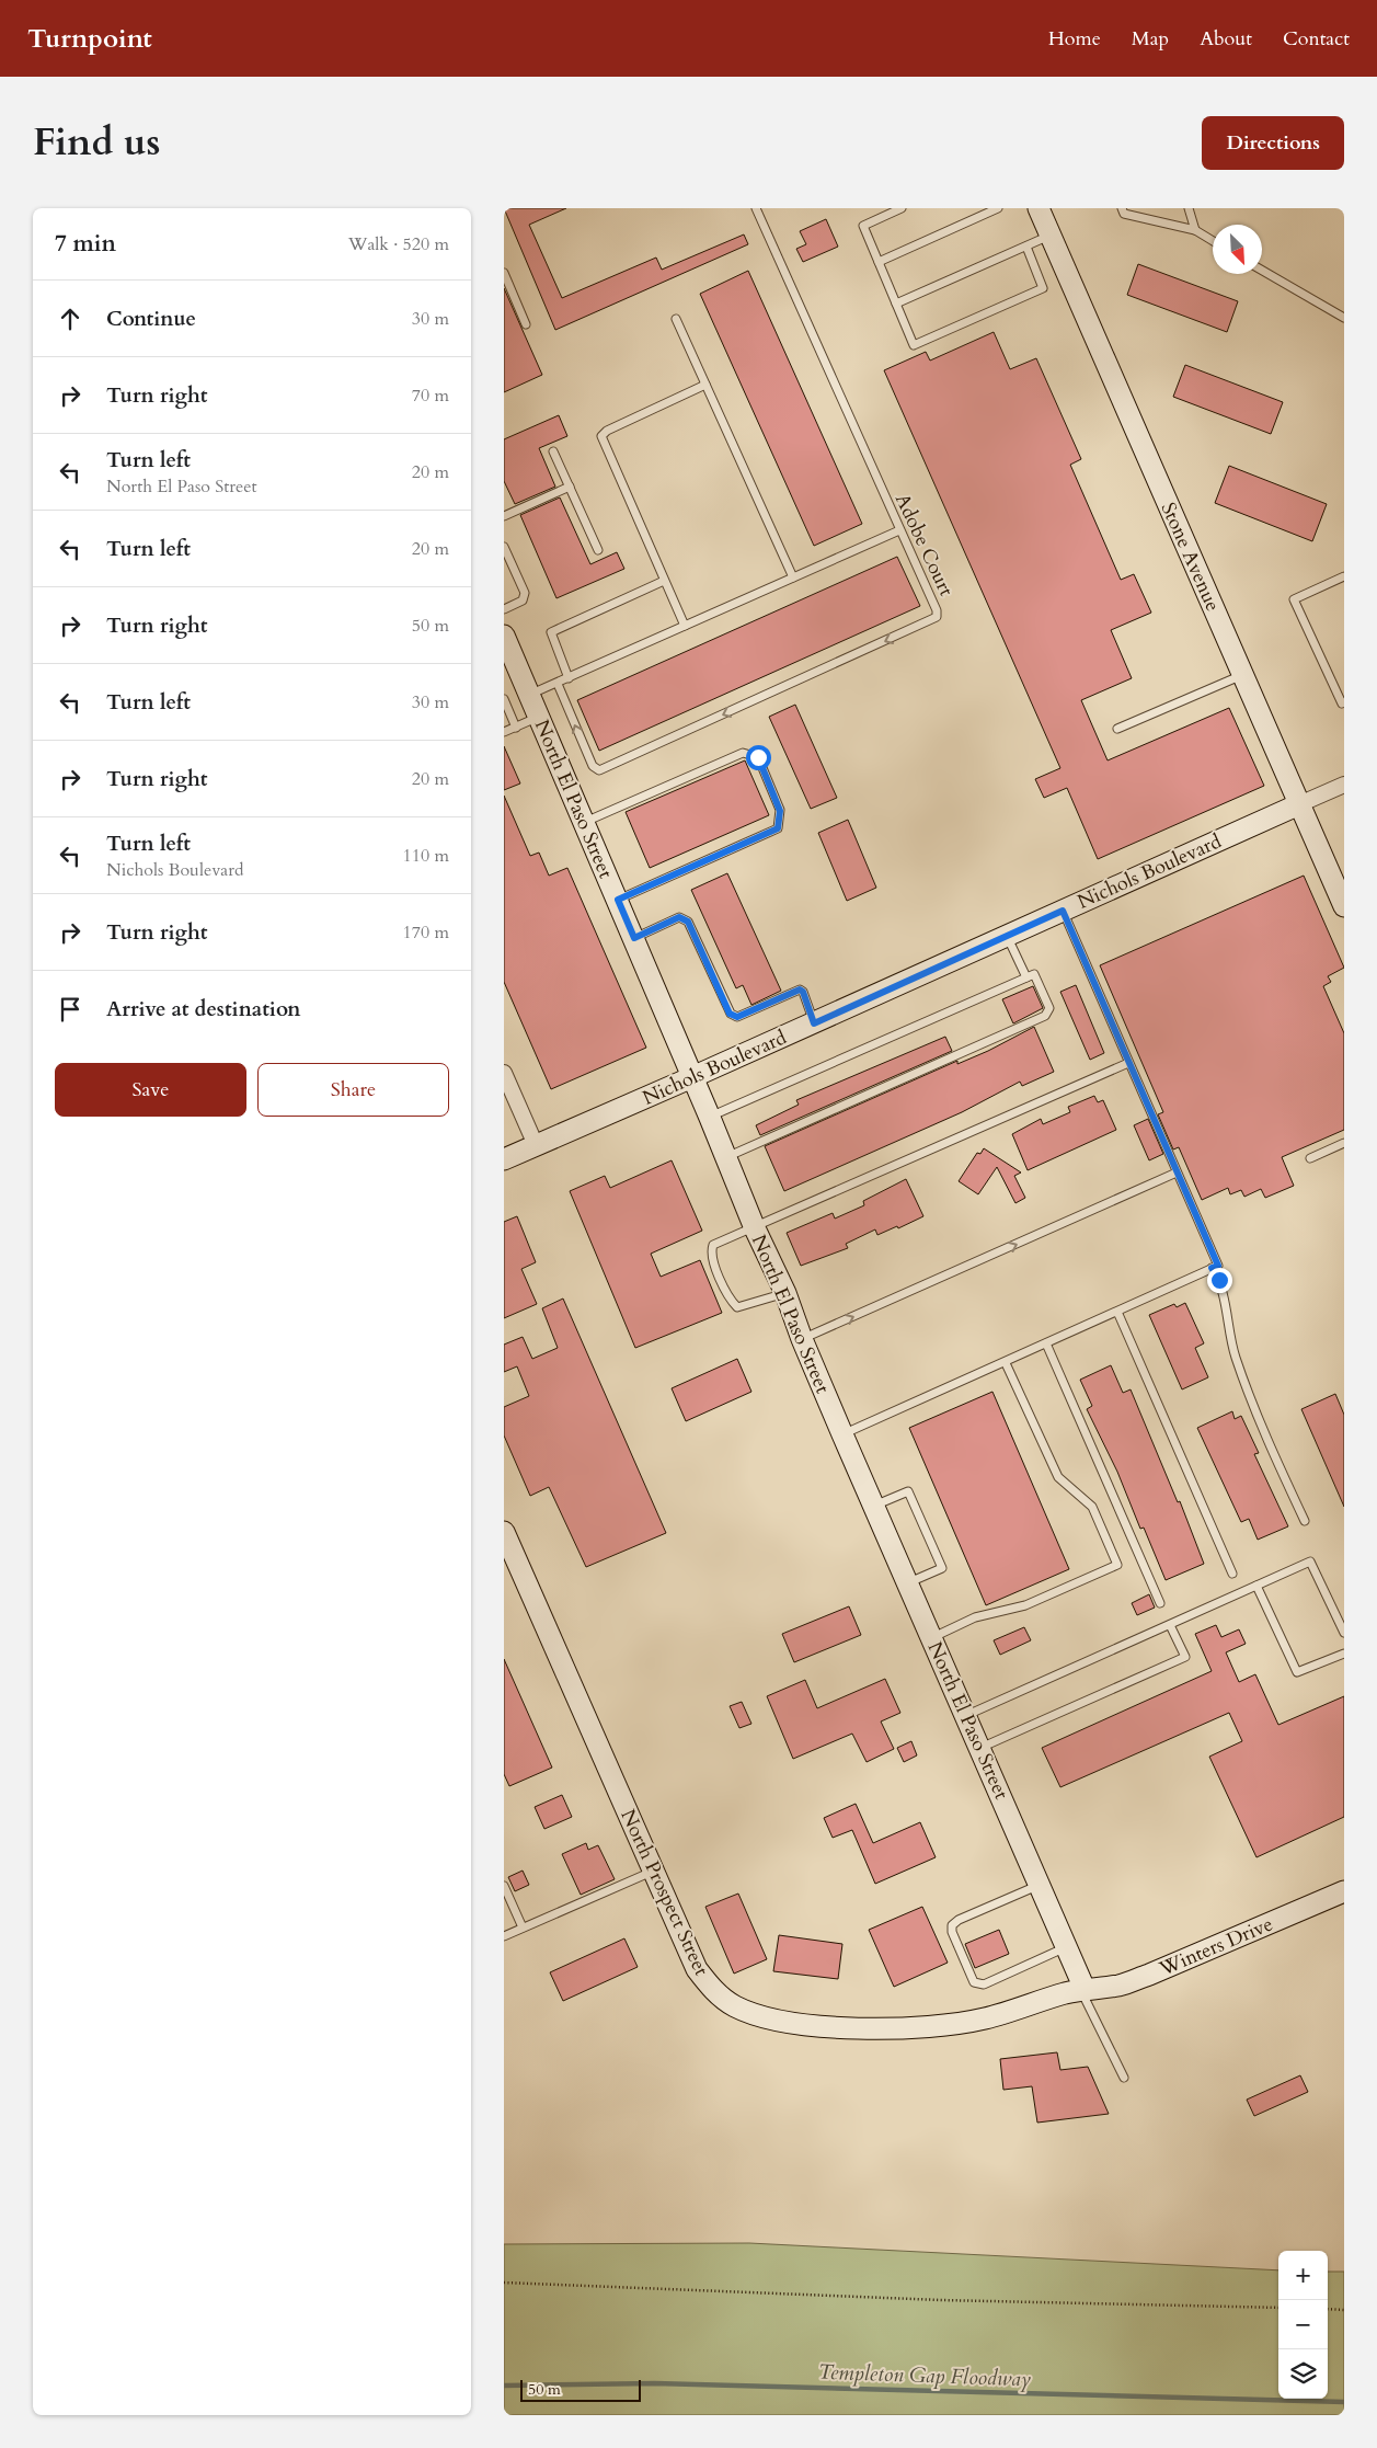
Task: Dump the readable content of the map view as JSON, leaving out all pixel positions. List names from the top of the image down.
{
  "streets": {
    "street": [
      "Stone Avenue",
      "North El Paso Street",
      "Nichols Boulevard",
      "North Prospect Street",
      "Winters Drive"
    ],
    "lane": ["Adobe Court"]
  },
  "crossings": [
    ["Stone Avenue", "Nichols Boulevard"],
    ["North El Paso Street", "Nichols Boulevard"],
    ["North El Paso Street", "North Prospect Street"],
    ["North El Paso Street", "Winters Drive"],
    ["North Prospect Street", "Winters Drive"]
  ],
  "water": ["Templeton Gap Floodway"],
  "scale_bar": "50 m",
  "north": "bottom right",
  "page": {
    "header": "Turnpoint",
    "nav": [
      "Home",
      "Map",
      "About",
      "Contact"
    ],
    "title": "Find us",
    "buttons": [
      "Directions",
      ["Save", "Share"]
    ],
    "heading": ["7 min", "Walk · 520 m"],
    "list": [
      ["Continue", "30 m"],
      ["Turn right", "70 m"],
      ["Turn left", "North El Paso Street", "20 m"],
      ["Turn left", "20 m"],
      ["Turn right", "50 m"],
      ["Turn left", "30 m"],
      ["Turn right", "20 m"],
      ["Turn left", "Nichols Boulevard", "110 m"],
      ["Turn right", "170 m"],
      "Arrive at destination"
    ],
    "map_buttons": ["+", "−"],
    "scale": "50 m"
  }
}
